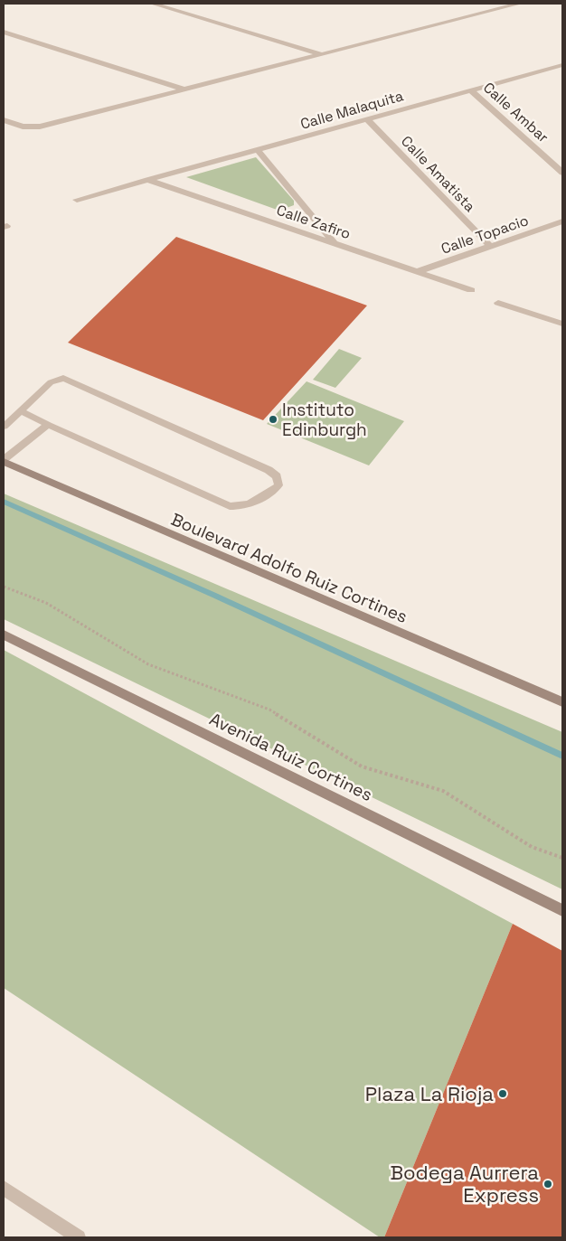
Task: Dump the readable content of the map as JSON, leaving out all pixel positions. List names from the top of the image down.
{
  "streets": {
    "main road": ["Boulevard Adolfo Ruiz Cortines", "Avenida Ruiz Cortines"],
    "street": [
      "Calle Malaquita",
      "Calle Ambar",
      "Calle Amatista",
      "Calle Zafiro",
      "Calle Topacio"
    ]
  },
  "crossings": [
    ["Calle Malaquita", "Calle Ambar"],
    ["Calle Malaquita", "Calle Amatista"],
    ["Calle Malaquita", "Calle Zafiro"],
    ["Calle Amatista", "Calle Topacio"],
    ["Calle Zafiro", "Calle Topacio"]
  ],
  "places": ["Instituto Edinburgh", "Plaza La Rioja", "Bodega Aurrera Express"]
}
